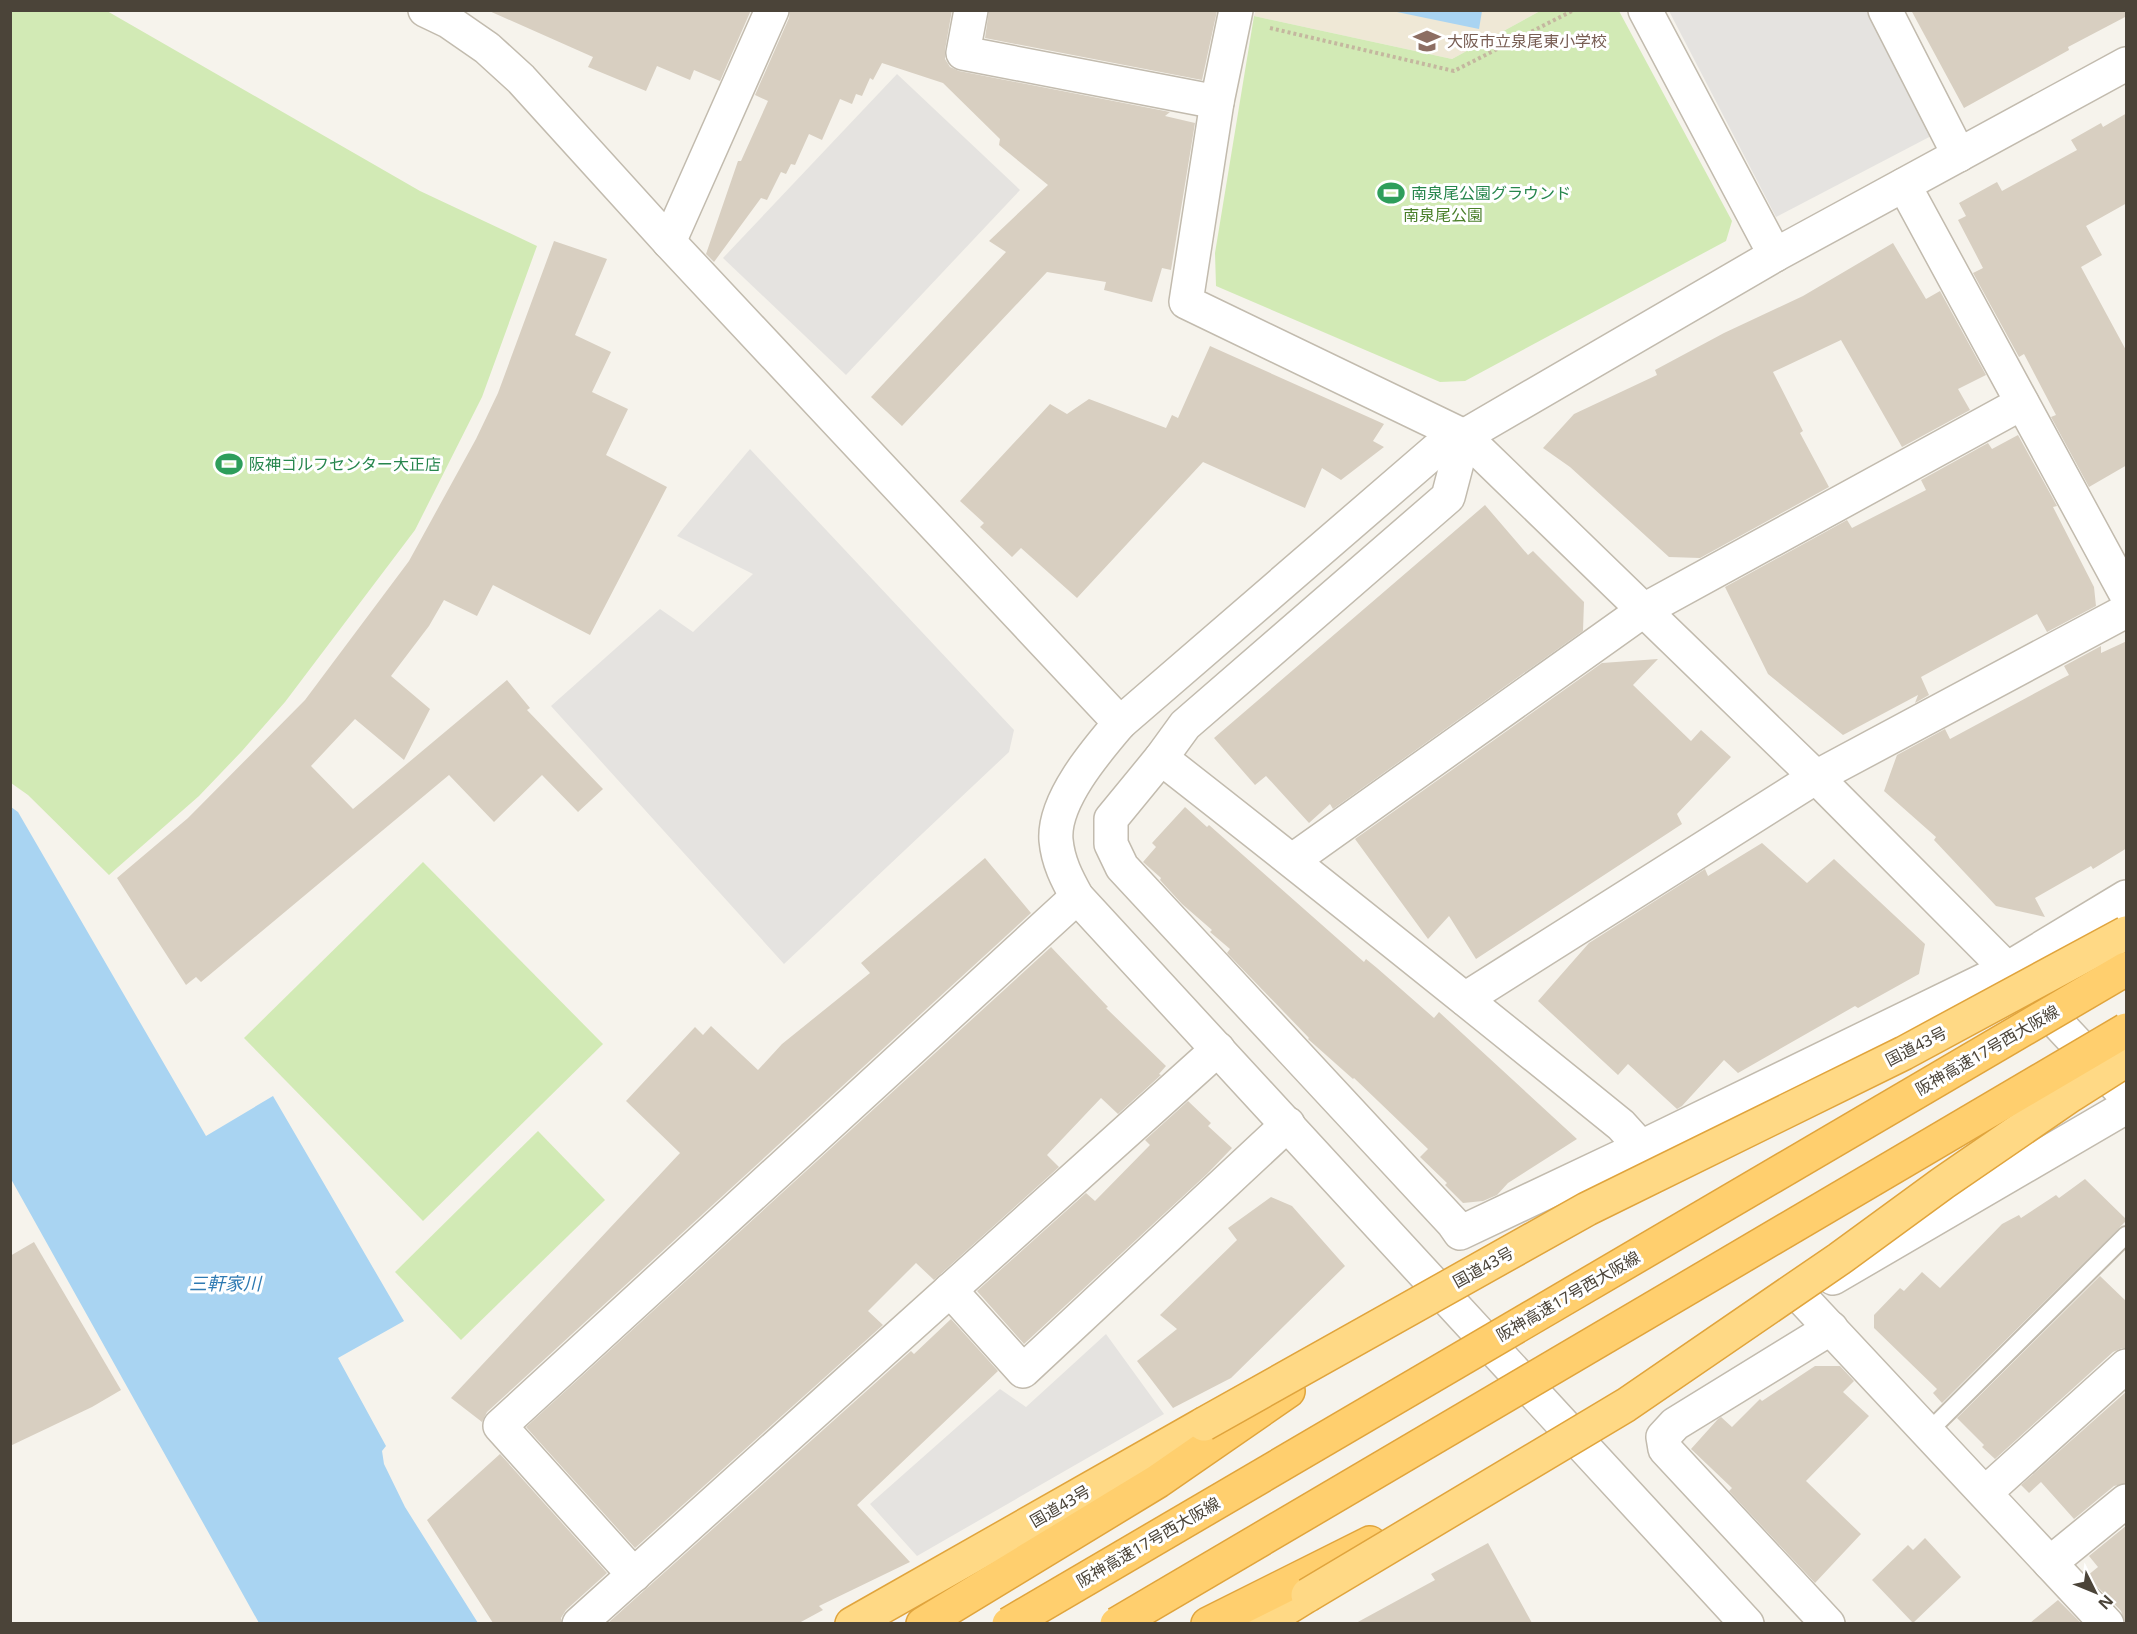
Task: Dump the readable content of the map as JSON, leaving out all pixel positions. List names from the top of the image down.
{
  "streets": {
    "highway": ["国道43号", "阪神高速17号西大阪線"]
  },
  "water": ["三軒家川"],
  "parks": ["南泉尾公園"],
  "places": {
    "school or university": ["大阪市立泉尾東小学校"],
    "sports": ["南泉尾公園グラウンド", "阪神ゴルフセンター大正店"]
  },
  "north": "bottom right"
}
